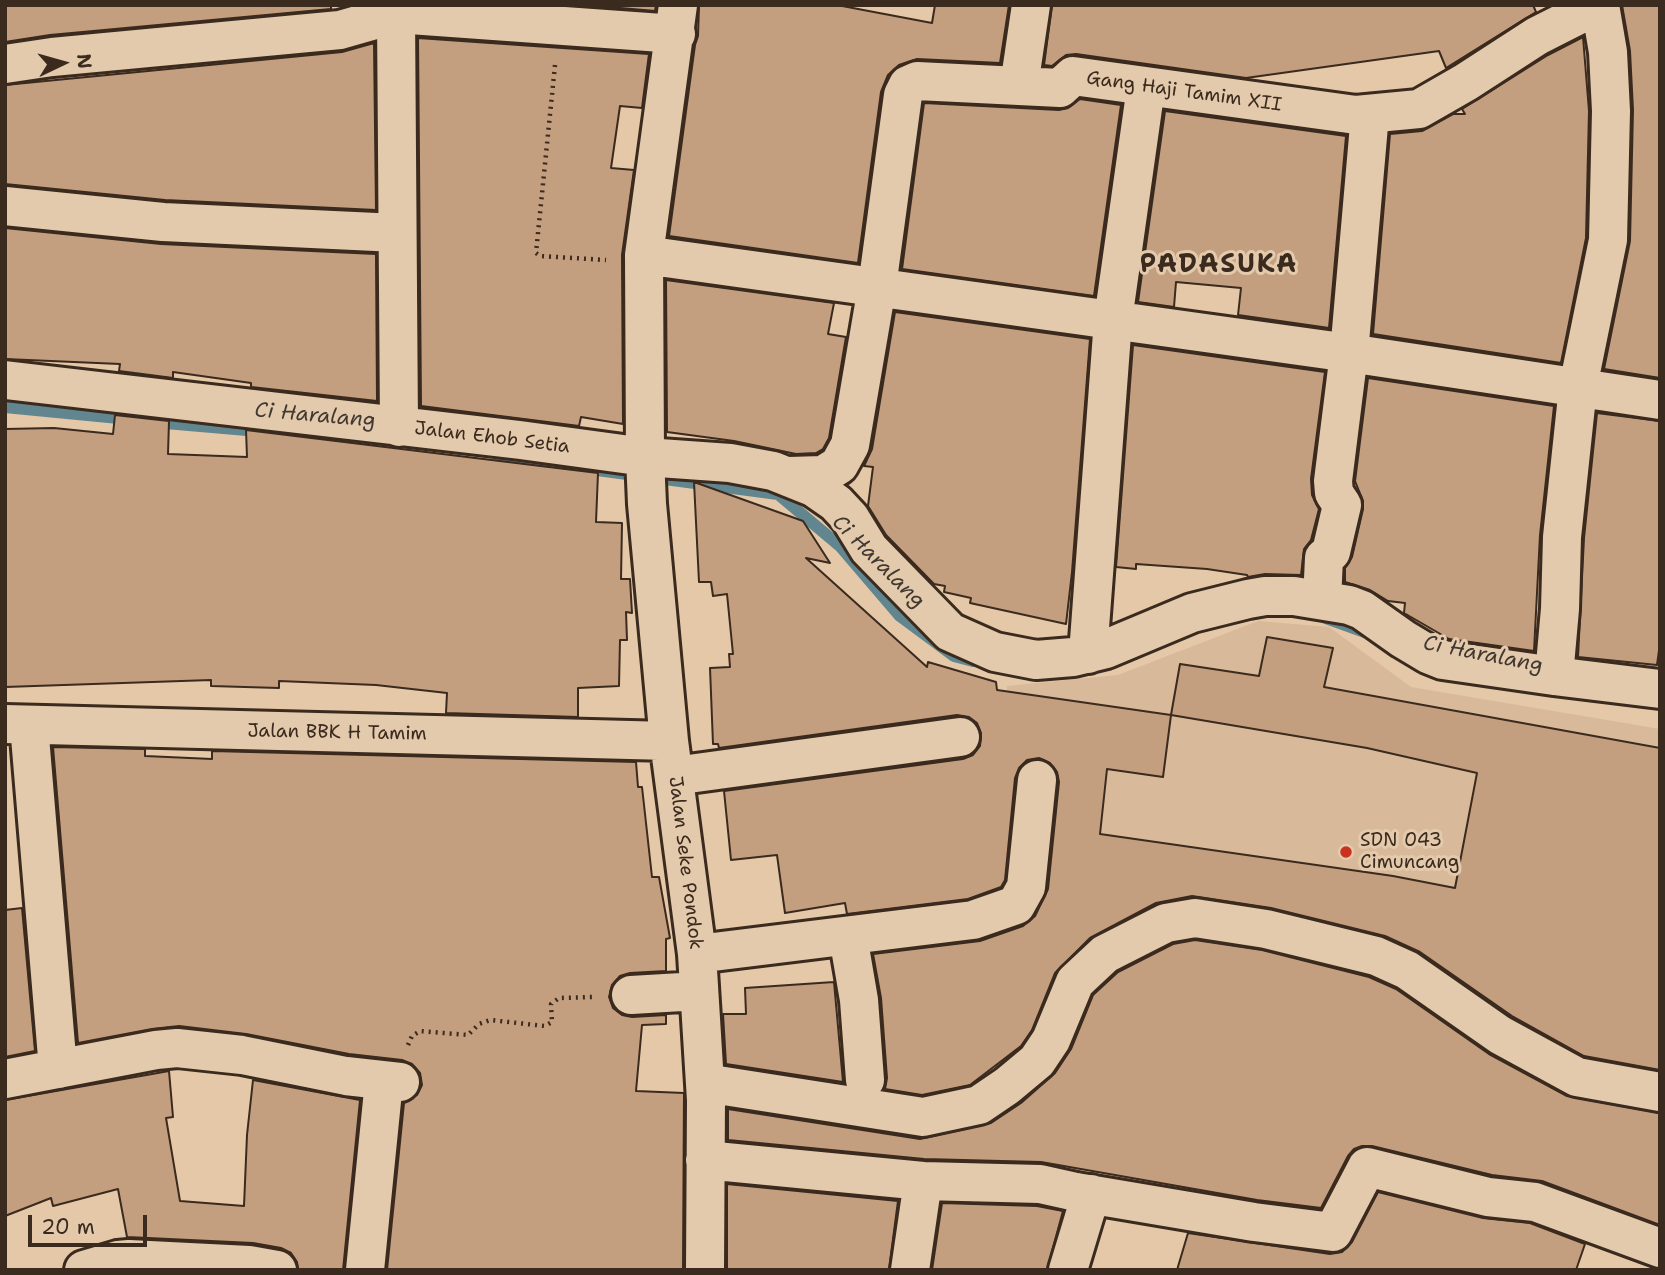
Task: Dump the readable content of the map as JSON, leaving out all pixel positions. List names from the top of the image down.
{
  "streets": {
    "street": [
      "Gang Haji Tamim XII",
      "Jalan Ehob Setia",
      "Jalan BBK H Tamim",
      "Jalan Seke Pondok"
    ]
  },
  "crossings": [
    ["Jalan Ehob Setia", "Jalan Seke Pondok"],
    ["Jalan BBK H Tamim", "Jalan Seke Pondok"]
  ],
  "districts": ["PADASUKA"],
  "water": ["Ci Haralang"],
  "places": ["SDN 043 Cimuncang"],
  "scale_bar": "20 m",
  "north": "right"
}
